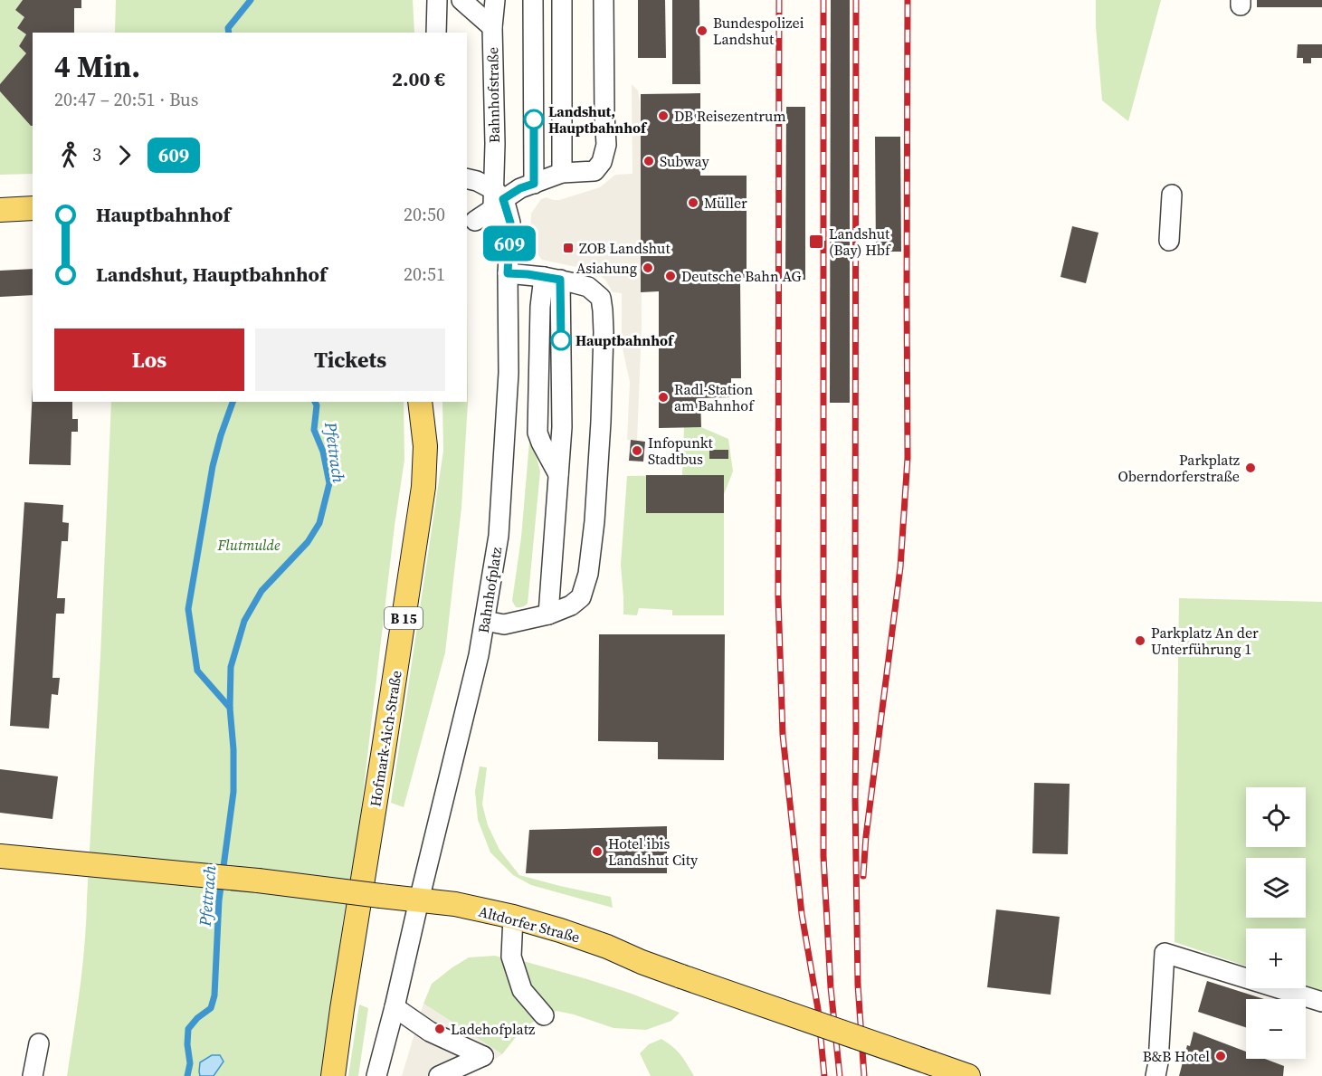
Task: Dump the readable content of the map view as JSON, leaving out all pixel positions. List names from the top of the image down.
{
  "streets": {
    "main road": ["B 15", "Hofmark-Aich-Straße", "Altdorfer Straße"],
    "street": ["Bahnhofstraße", "Bahnhofplatz"]
  },
  "crossings": [
    ["Bahnhofstraße", "Bahnhofplatz"],
    ["Bahnhofplatz", "Altdorfer Straße"]
  ],
  "water": ["Pfettrach"],
  "parks": ["Flutmulde"],
  "places": {
    "other": [
      "Bundespolizei Landshut",
      "DB Reisezentrum",
      "Landshut, Hauptbahnhof",
      "Subway",
      "Müller",
      "Asiahung",
      "Deutsche Bahn AG",
      "Hauptbahnhof",
      "Radl-Station am Bahnhof",
      "Infopunkt Stadtbus",
      "Parkplatz Oberndorferstraße",
      "Parkplatz An der Unterführung 1",
      "Hotel ibis Landshut City",
      "Ladehofplatz",
      "B&B Hotel"
    ],
    "transit": ["Landshut (Bay) Hbf", "ZOB Landshut"]
  },
  "lines": ["bus line 609"],
  "page": {
    "on_map": "609",
    "heading": ["4 Min.", "20:47 – 20:51 · Bus", "2.00 €"],
    "legs": ["3", "609"],
    "list": [
      {
        "name": "Hauptbahnhof",
        "value": "20:50"
      },
      {
        "name": "Landshut, Hauptbahnhof",
        "value": "20:51"
      }
    ],
    "buttons": ["Los", "Tickets"],
    "map_buttons": ["+", "−"]
  }
}
